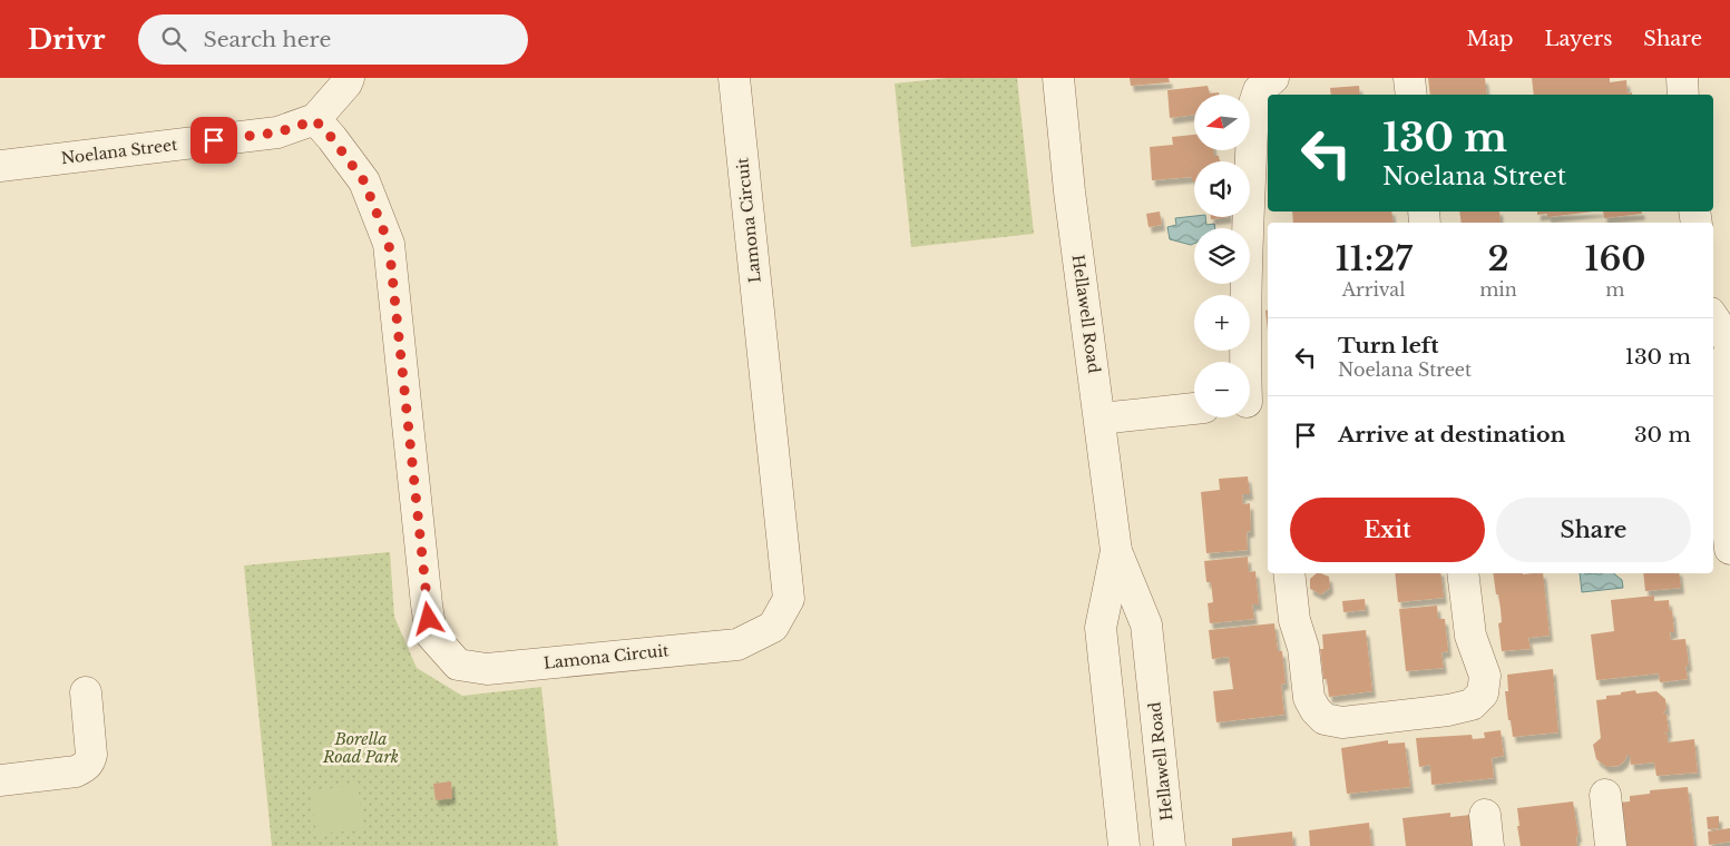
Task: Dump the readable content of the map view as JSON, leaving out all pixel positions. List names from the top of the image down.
{
  "streets": {
    "street": ["Noelana Street", "Lamona Circuit", "Hellawell Road"]
  },
  "crossings": [
    ["Noelana Street", "Lamona Circuit"]
  ],
  "parks": ["Borella Road Park"],
  "north": "left",
  "page": {
    "header": "Drivr",
    "search": "Search here",
    "nav": ["Map", "Layers", "Share"],
    "map_buttons": ["+", "−"],
    "turn": ["130 m", "Noelana Street"],
    "eta": [
      "11:27",
      "Arrival",
      "2",
      "min",
      "160",
      "m"
    ],
    "list": [
      {
        "name": "Turn left",
        "note": "Noelana Street",
        "value": "130 m"
      },
      {
        "name": "Arrive at destination",
        "value": "30 m"
      }
    ],
    "buttons": ["Exit", "Share"]
  }
}
